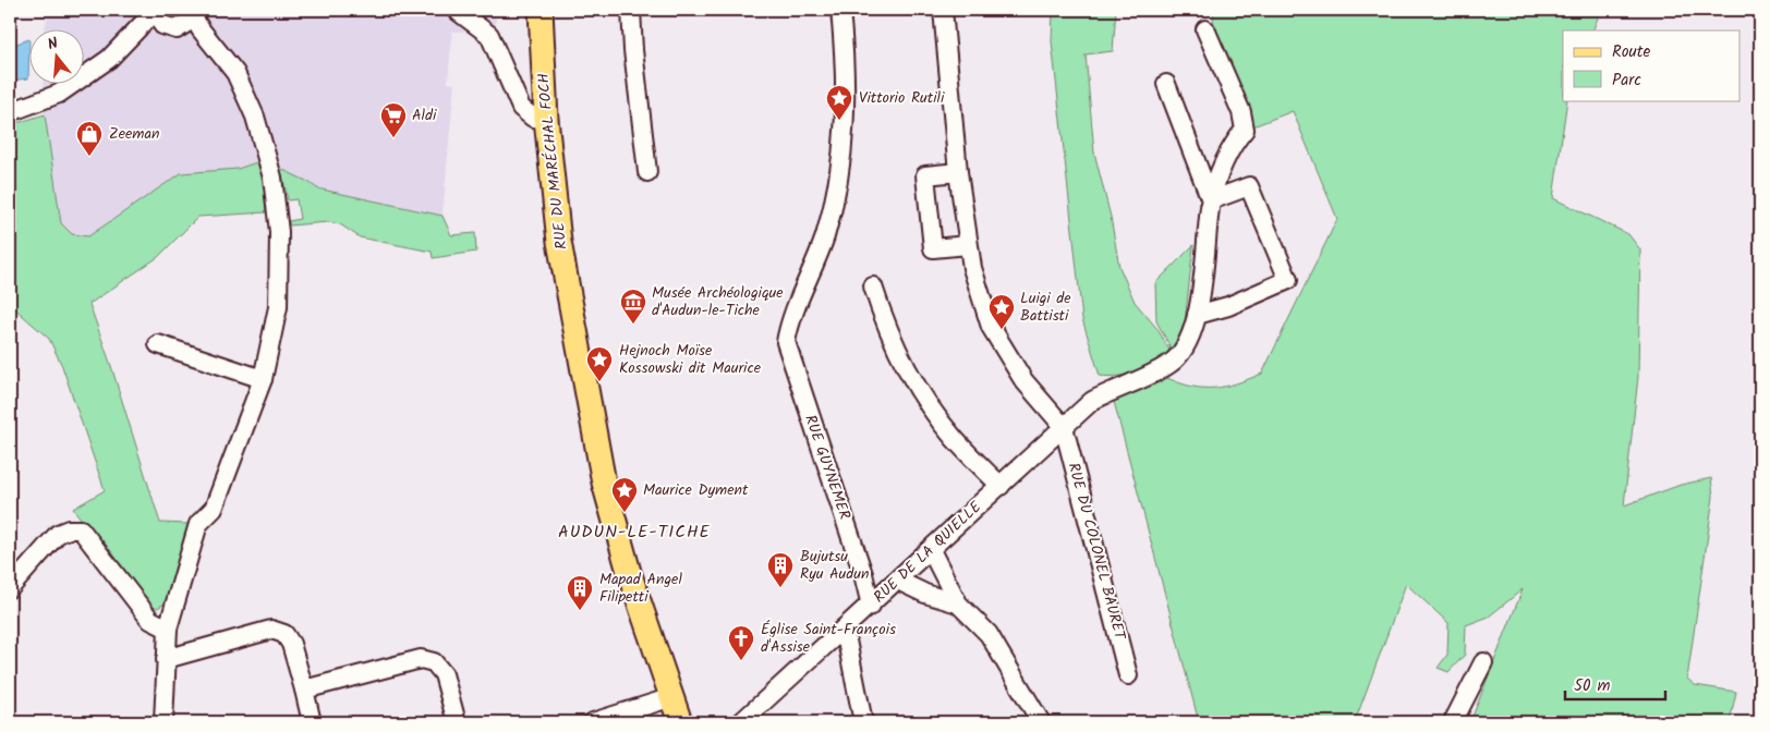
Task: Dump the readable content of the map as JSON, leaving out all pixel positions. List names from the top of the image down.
{
  "streets": {
    "main road": ["RUE DU MARÉCHAL FOCH"],
    "street": ["RUE GUYNEMER", "RUE DU COLONEL BAURET", "RUE DE LA QUIELLE"]
  },
  "crossings": [
    ["RUE GUYNEMER", "RUE DE LA QUIELLE"],
    ["RUE DU COLONEL BAURET", "RUE DE LA QUIELLE"]
  ],
  "districts": ["AUDUN-LE-TICHE"],
  "places": {
    "place": [
      "Vittorio Rutili",
      "Luigi de Battisti",
      "Hejnoch Moïse Kossowski dit Maurice",
      "Maurice Dyment"
    ],
    "supermarket": ["Aldi"],
    "shop": ["Zeeman"],
    "museum": ["Musée Archéologique d'Audun-le-Tiche"],
    "building": ["Bujutsu Ryu Audun", "Mapad Angel Filipetti"],
    "church": ["Église Saint-François d'Assise"]
  },
  "legend": ["Route", "Parc"],
  "scale_bar": "50 m",
  "north": "top"
}
